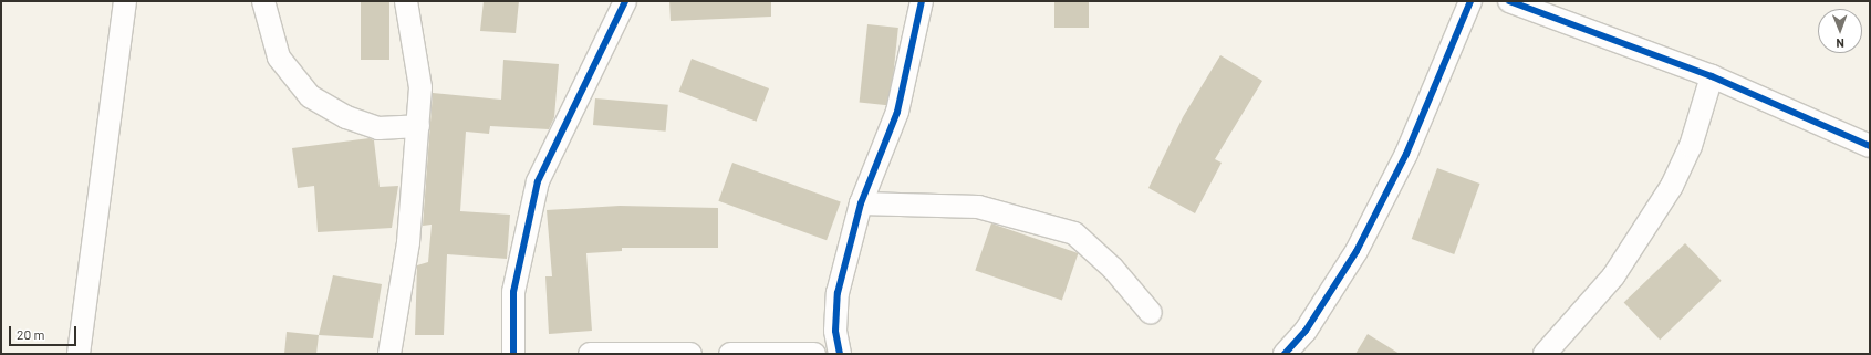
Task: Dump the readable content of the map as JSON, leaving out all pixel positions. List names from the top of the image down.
{
  "scale_bar": "20 m",
  "north": "bottom"
}
